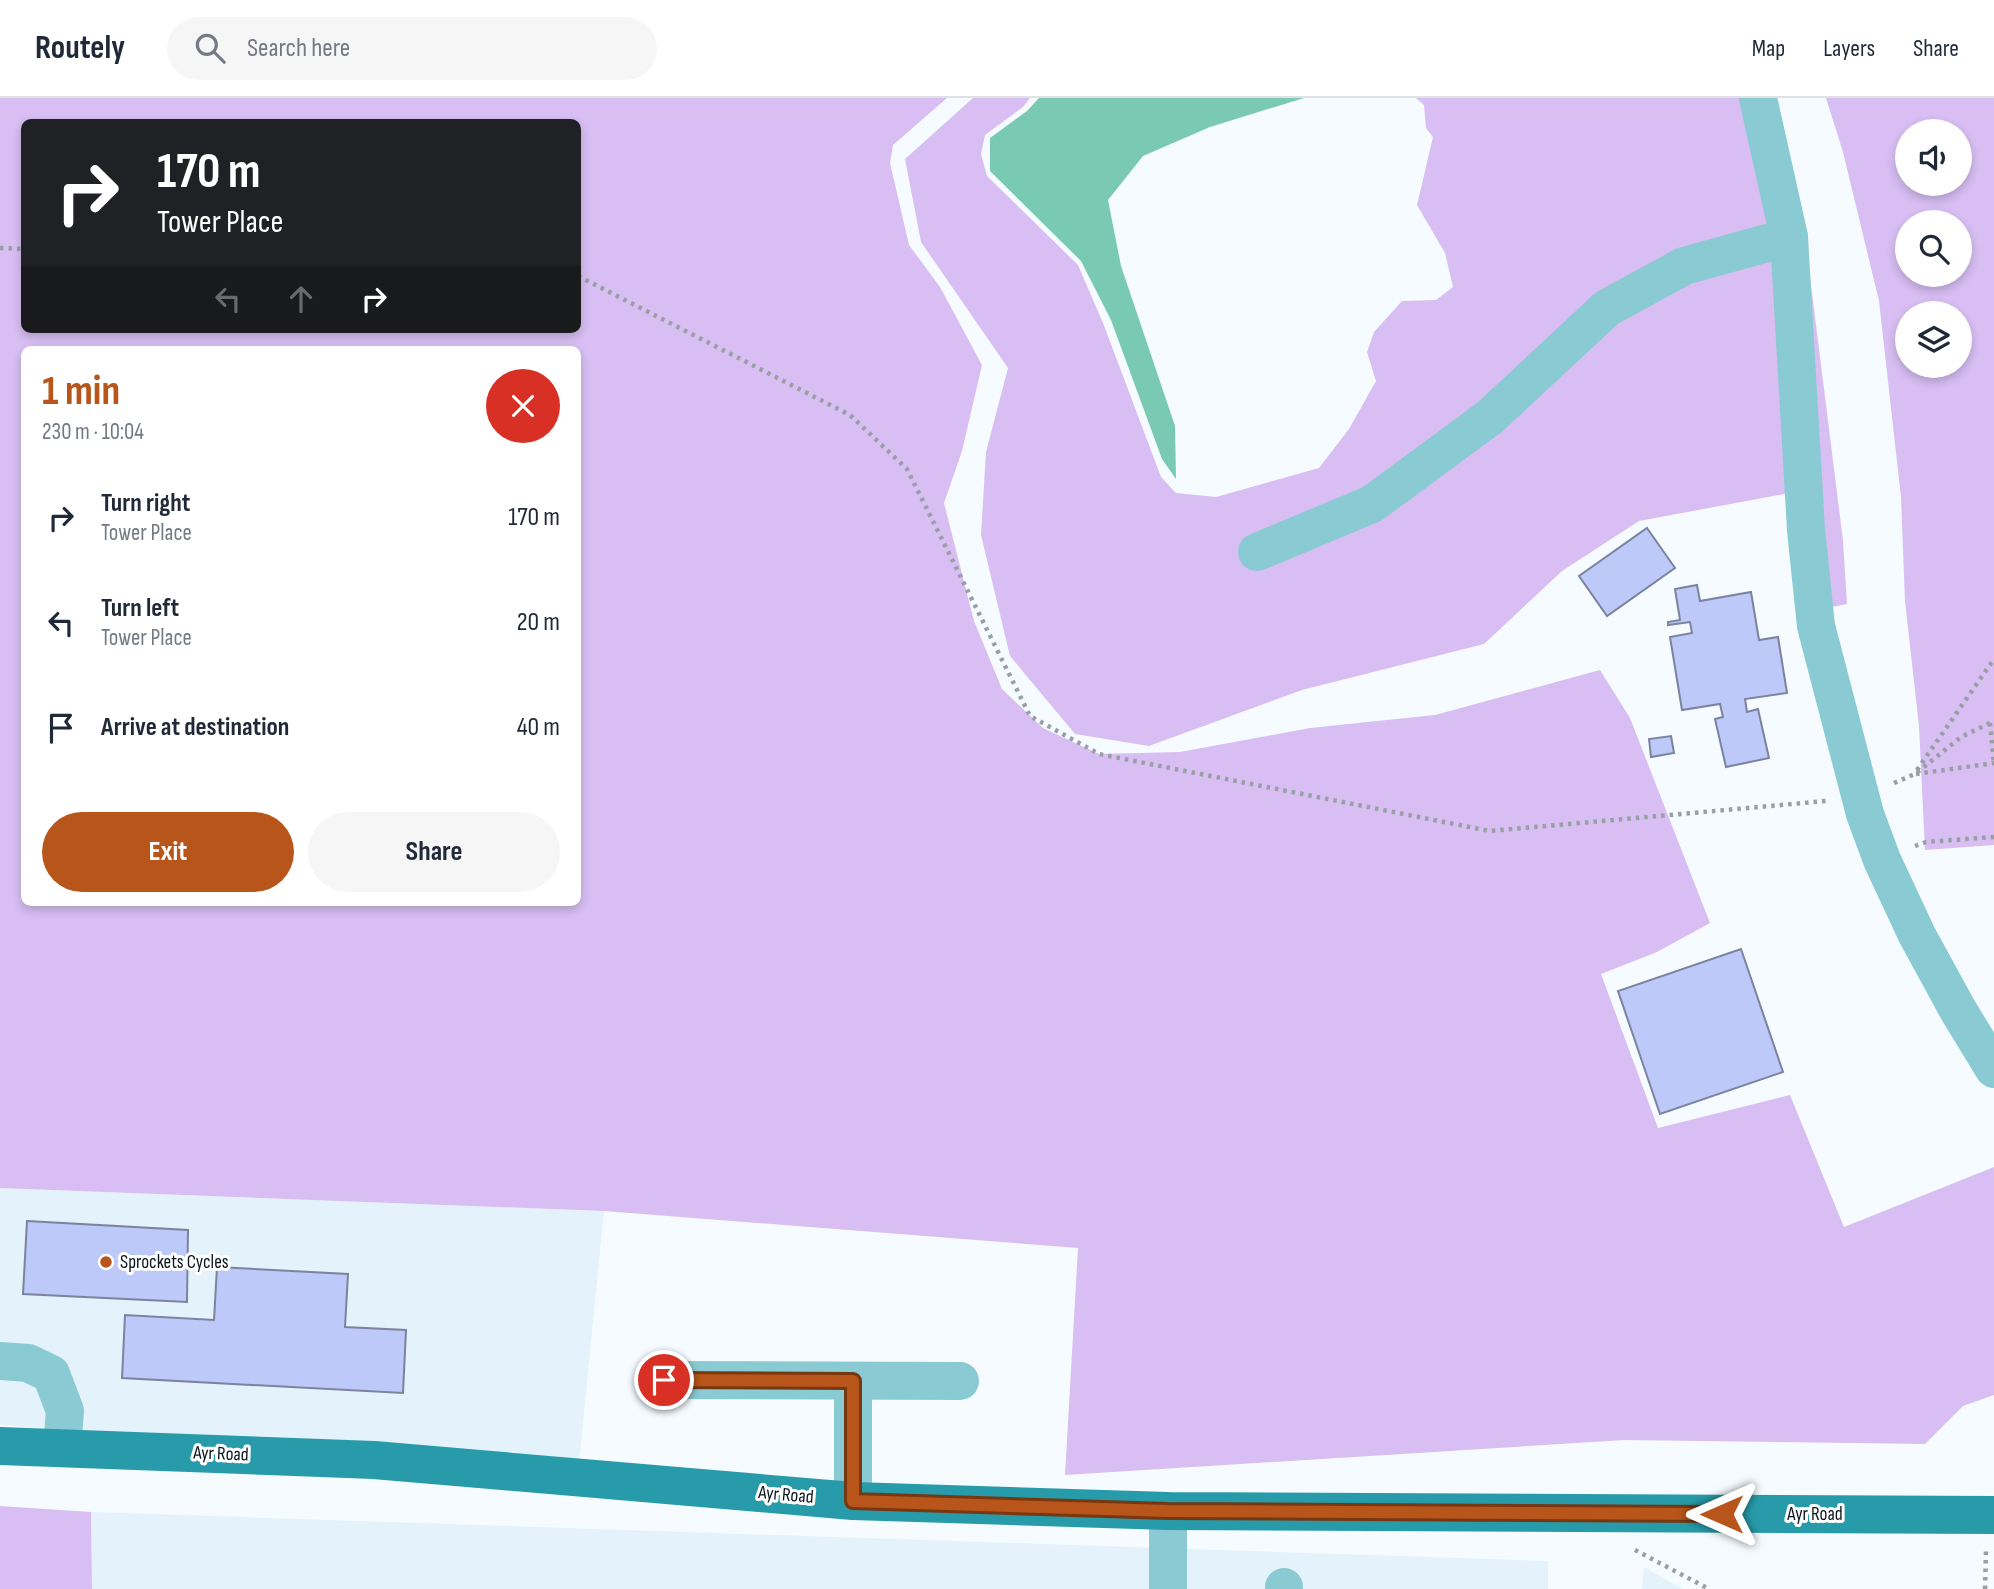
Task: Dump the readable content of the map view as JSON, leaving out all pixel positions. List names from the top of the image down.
{
  "streets": {
    "main road": ["Ayr Road"]
  },
  "places": ["Sprockets Cycles"],
  "page": {
    "header": "Routely",
    "search": "Search here",
    "nav": ["Map", "Layers", "Share"],
    "turn": ["170 m", "Tower Place"],
    "heading": ["1 min", "230 m · 10:04"],
    "list": [
      {
        "name": "Turn right",
        "note": "Tower Place",
        "value": "170 m"
      },
      {
        "name": "Turn left",
        "note": "Tower Place",
        "value": "20 m"
      },
      {
        "name": "Arrive at destination",
        "value": "40 m"
      }
    ],
    "buttons": ["Exit", "Share"]
  }
}
